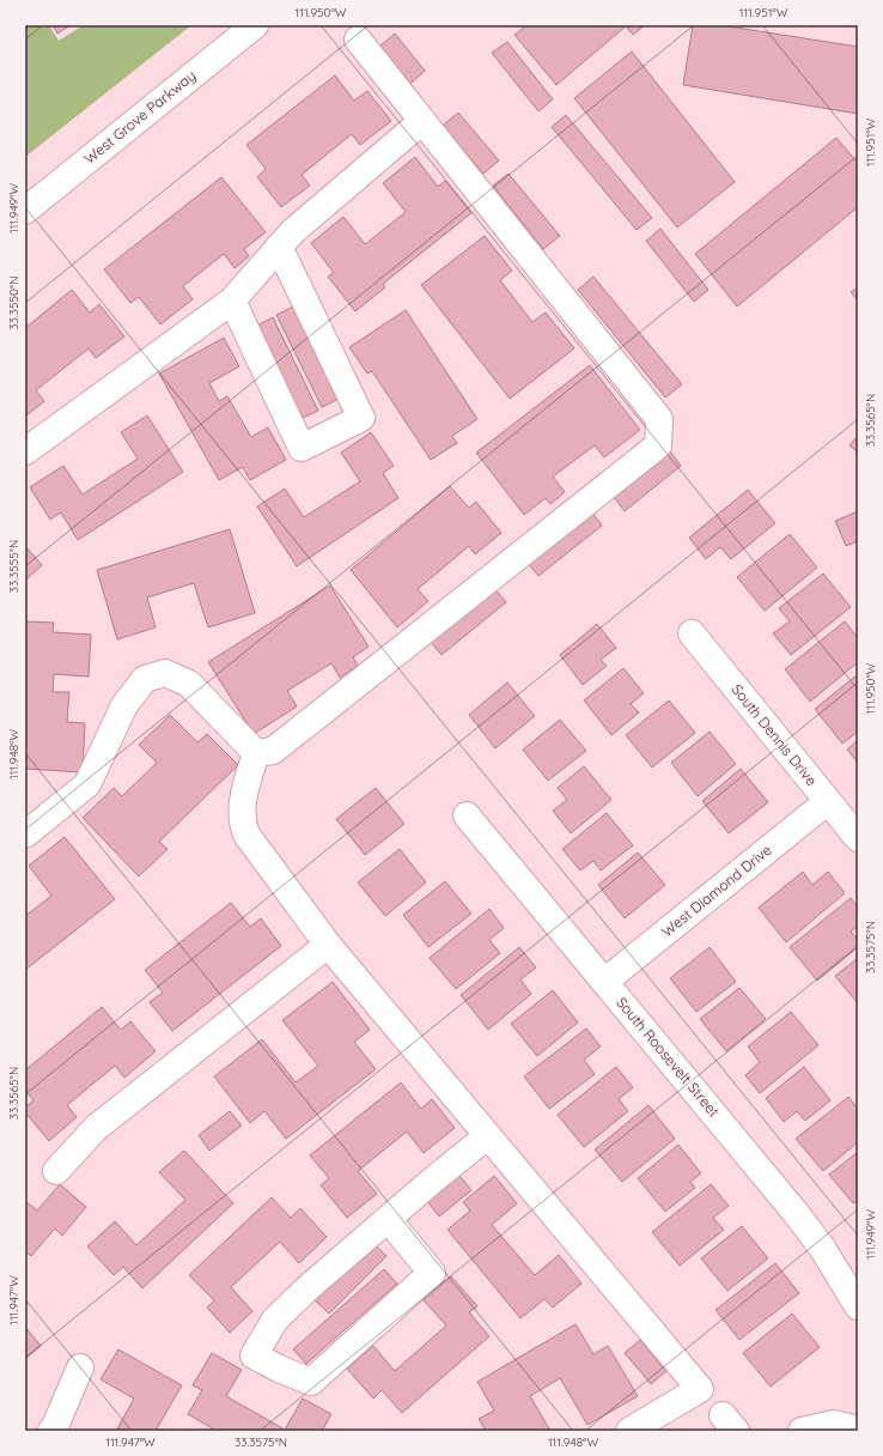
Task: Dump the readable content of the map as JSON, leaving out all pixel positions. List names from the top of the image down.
{
  "streets": {
    "street": [
      "West Grove Parkway",
      "South Dennis Drive",
      "West Diamond Drive",
      "South Roosevelt Street"
    ]
  },
  "crossings": [
    ["South Dennis Drive", "West Diamond Drive"],
    ["West Diamond Drive", "South Roosevelt Street"]
  ],
  "coordinates": [
    "111.950°W",
    "111.951°W",
    "111.949°W",
    "33.3550°N",
    "33.3565°N",
    "33.3555°N",
    "111.948°W",
    "33.3575°N",
    "111.947°W"
  ]
}
